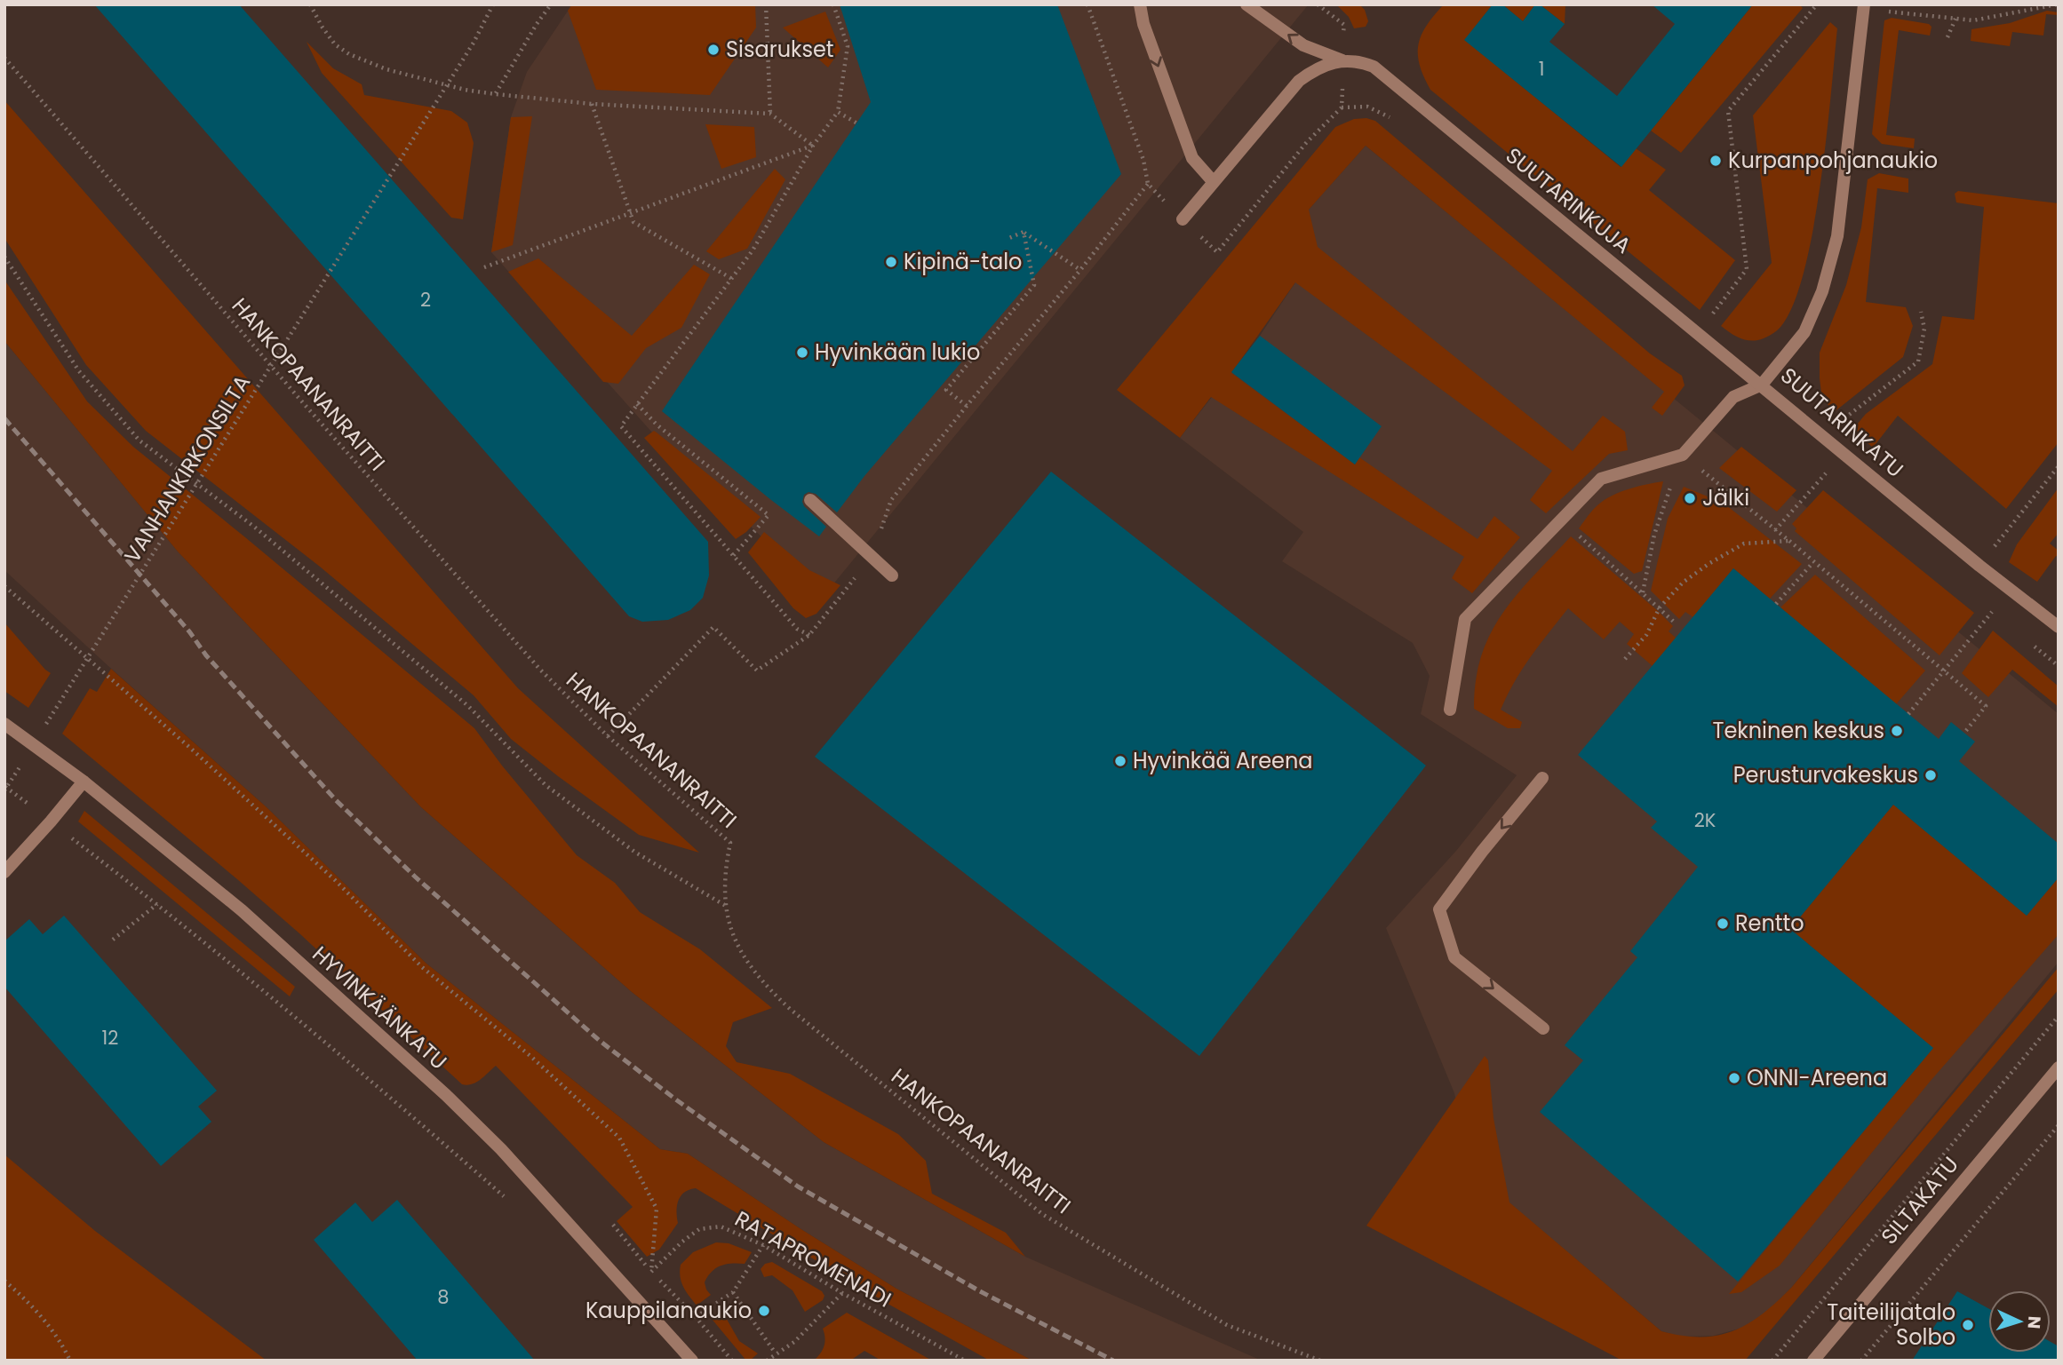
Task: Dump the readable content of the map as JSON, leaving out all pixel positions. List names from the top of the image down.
{
  "streets": {
    "street": [
      "SUUTARINKUJA",
      "SUUTARINKATU",
      "HYVINKÄÄNKATU",
      "SILTAKATU"
    ],
    "path": ["HANKOPAANANRAITTI", "VANHANKIRKONSILTA", "RATAPROMENADI"]
  },
  "crossings": [
    ["SUUTARINKUJA", "SUUTARINKATU"]
  ],
  "places": [
    "Sisarukset",
    "Kurpanpohjanaukio",
    "Kipinä-talo",
    "Hyvinkään lukio",
    "Jälki",
    "Tekninen keskus",
    "Hyvinkää Areena",
    "Perusturvakeskus",
    "Rentto",
    "ONNI-Areena",
    "Kauppilanaukio",
    "Taiteilijatalo Solbo"
  ],
  "house_numbers": [
    "1",
    "2",
    "2K",
    "12",
    "8"
  ],
  "north": "right"
}
